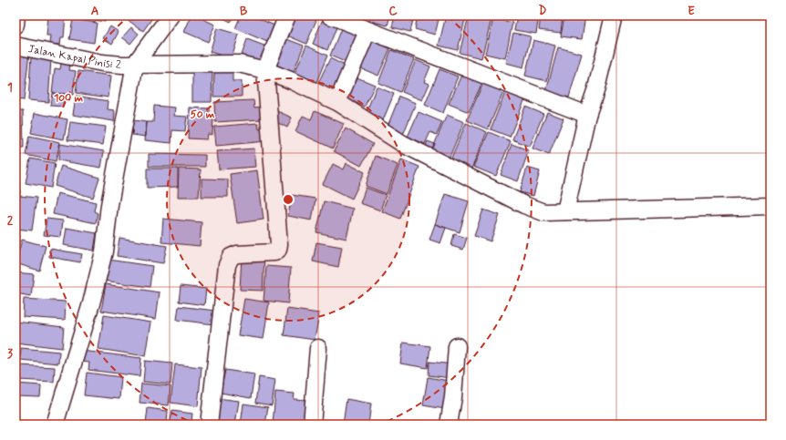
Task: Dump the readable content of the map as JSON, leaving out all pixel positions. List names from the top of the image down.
{
  "streets": {
    "street": ["Jalan Kapal Pinisi 2"]
  },
  "grid": {
    "columns": [
      "A",
      "B",
      "C",
      "D",
      "E"
    ],
    "rows": ["1", "2", "3"]
  },
  "rings": ["100 m", "50 m"]
}
